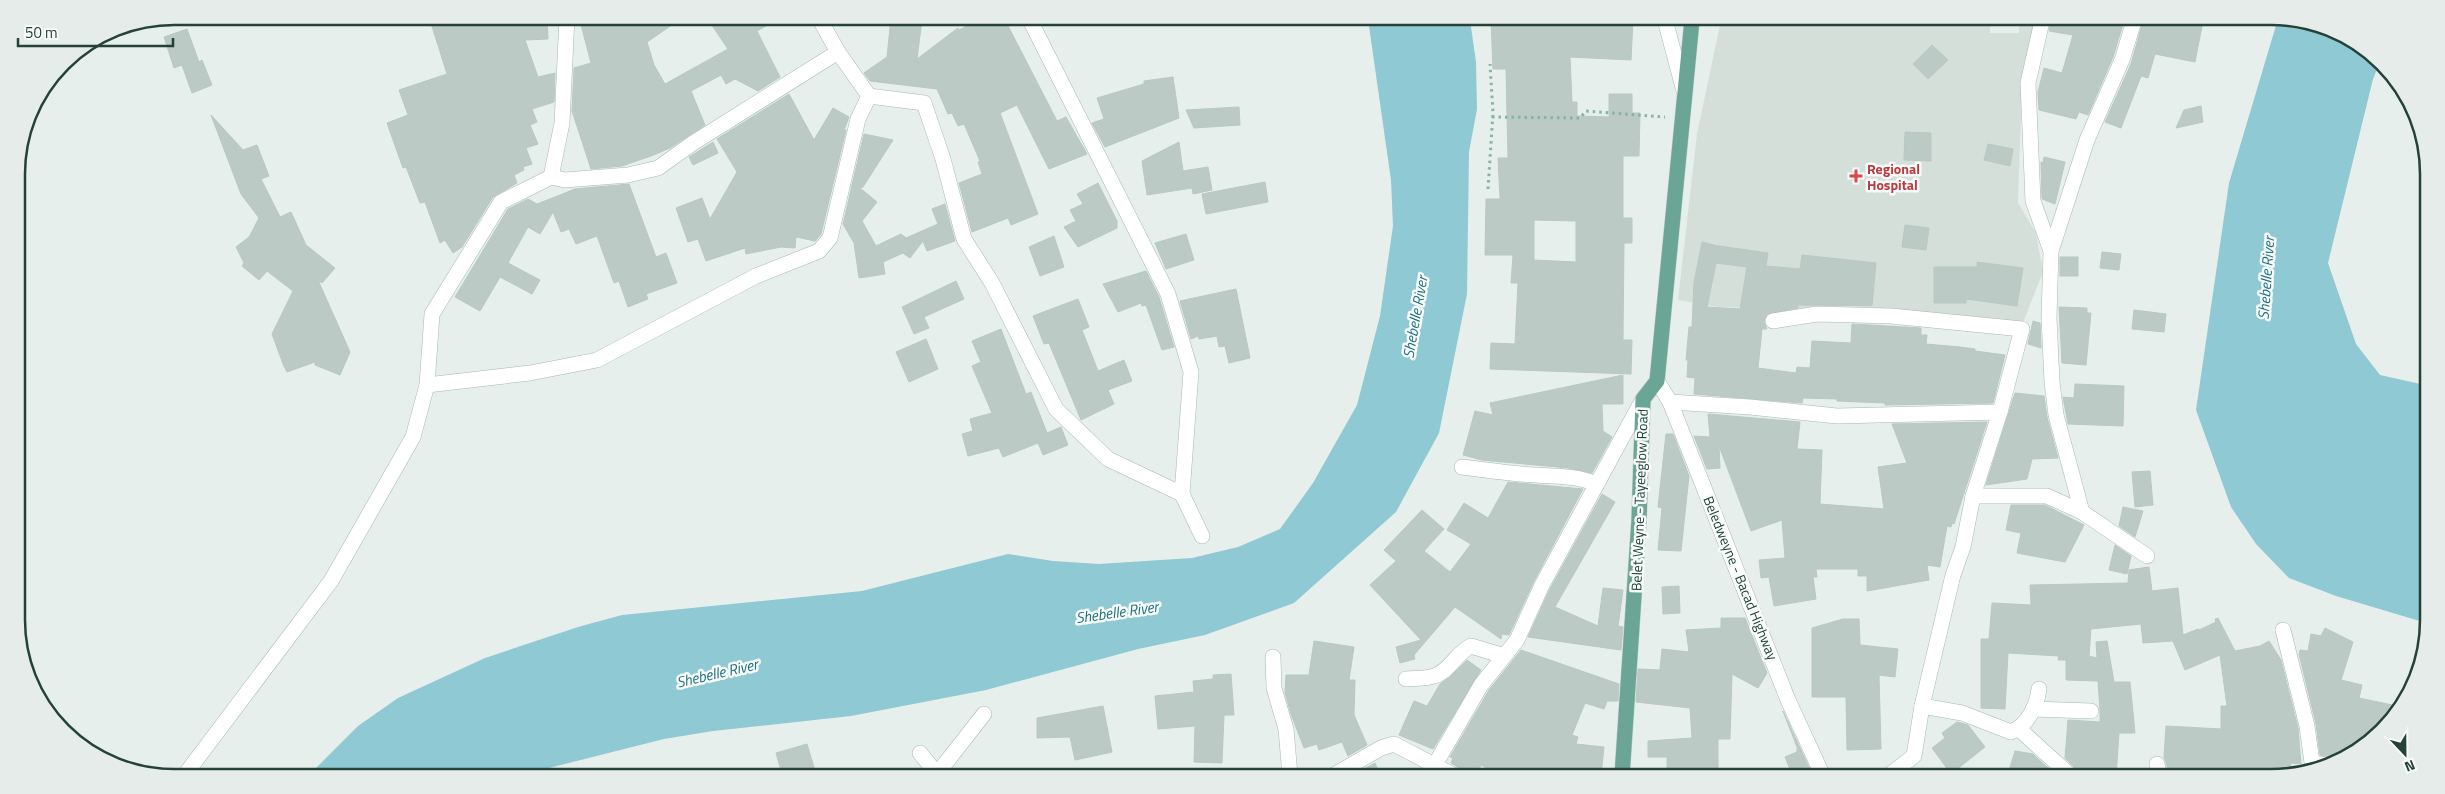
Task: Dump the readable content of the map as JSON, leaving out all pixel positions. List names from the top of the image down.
{
  "streets": {
    "main road": ["Belet Weyne - Tayeeglow Road"],
    "street": ["Beledweyne - Bacad Highway"]
  },
  "crossings": [
    ["Belet Weyne - Tayeeglow Road", "Beledweyne - Bacad Highway"]
  ],
  "water": ["Shebelle River"],
  "places": {
    "health": ["Regional Hospital"]
  },
  "scale_bar": "50 m",
  "north": "bottom"
}
